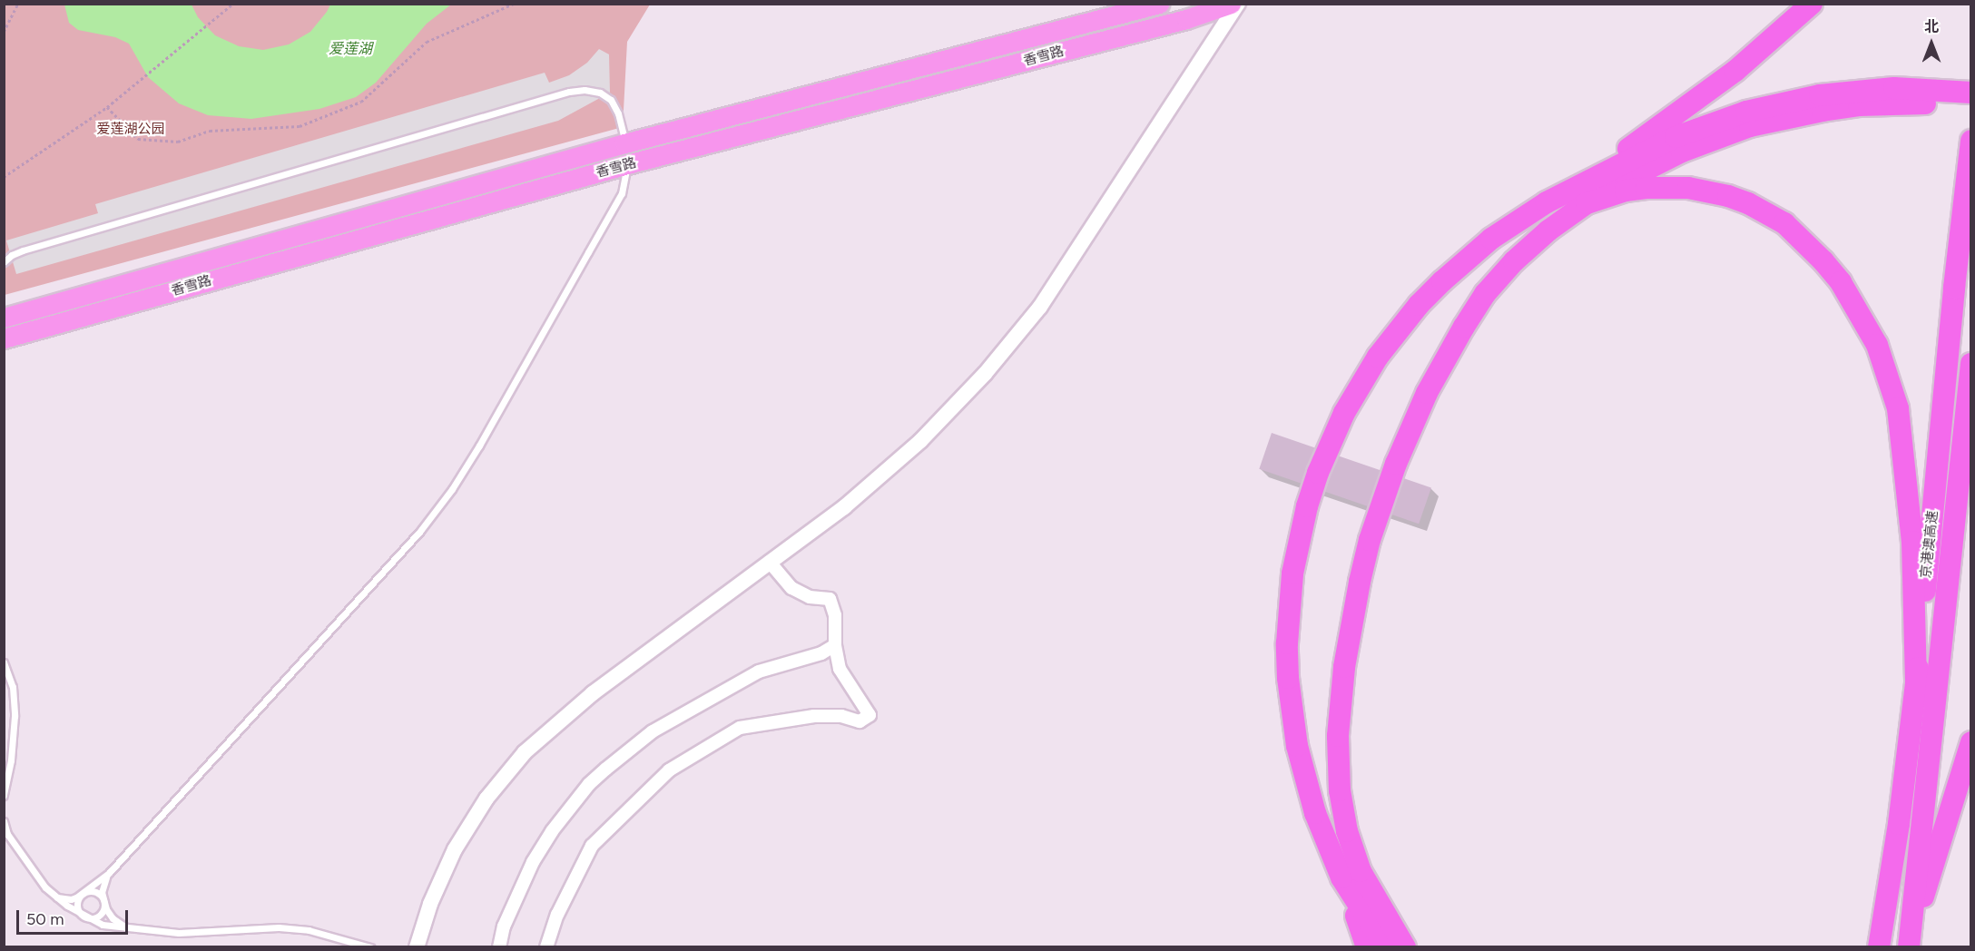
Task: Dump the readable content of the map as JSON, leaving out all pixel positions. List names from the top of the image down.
{
  "streets": {
    "highway": ["京港澳高速"],
    "main road": ["香雪路"]
  },
  "water": ["爱莲湖"],
  "parks": ["爱莲湖公园"],
  "scale_bar": "50 m",
  "north": "top"
}
